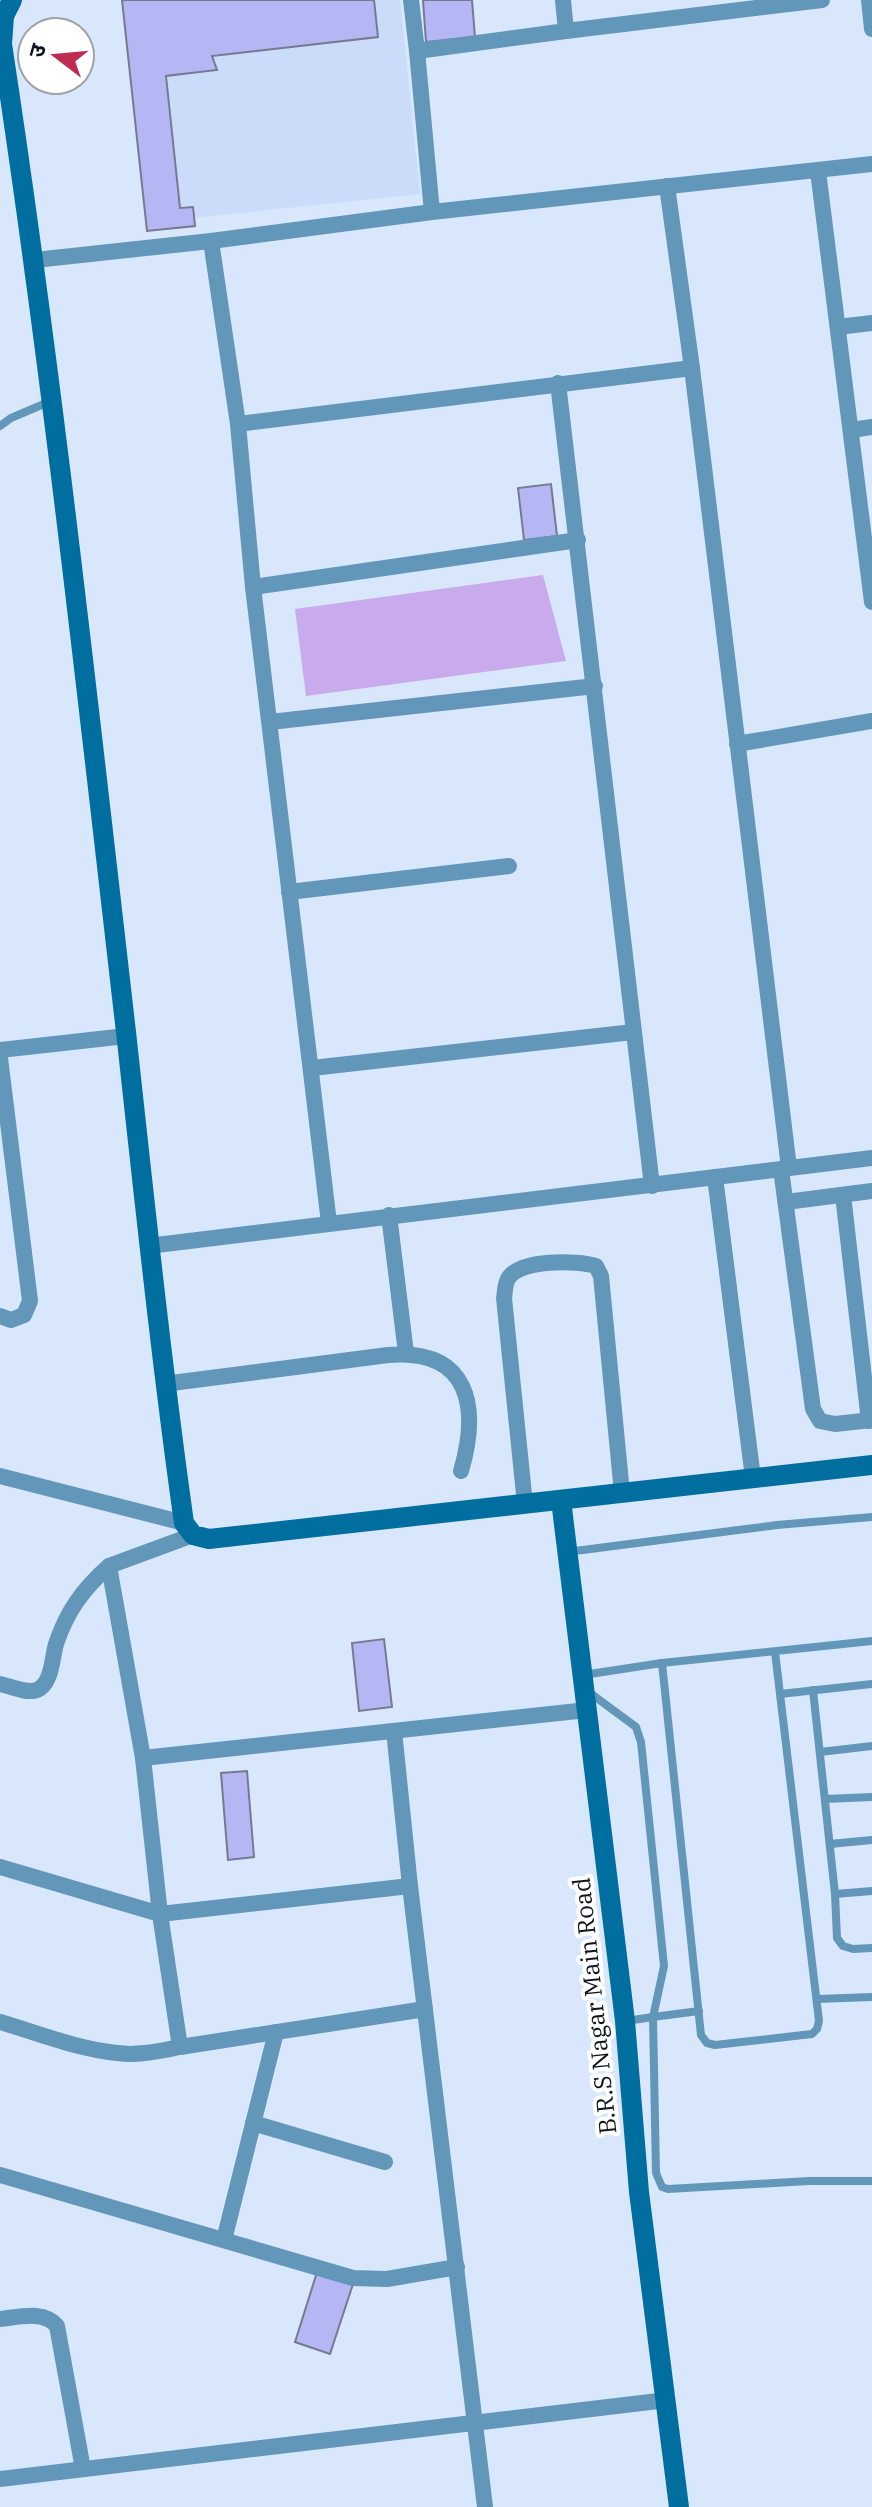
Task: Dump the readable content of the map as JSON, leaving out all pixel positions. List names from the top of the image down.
{
  "streets": {
    "street": ["B.R.S Nagar Main Road"]
  },
  "north": "left"
}
